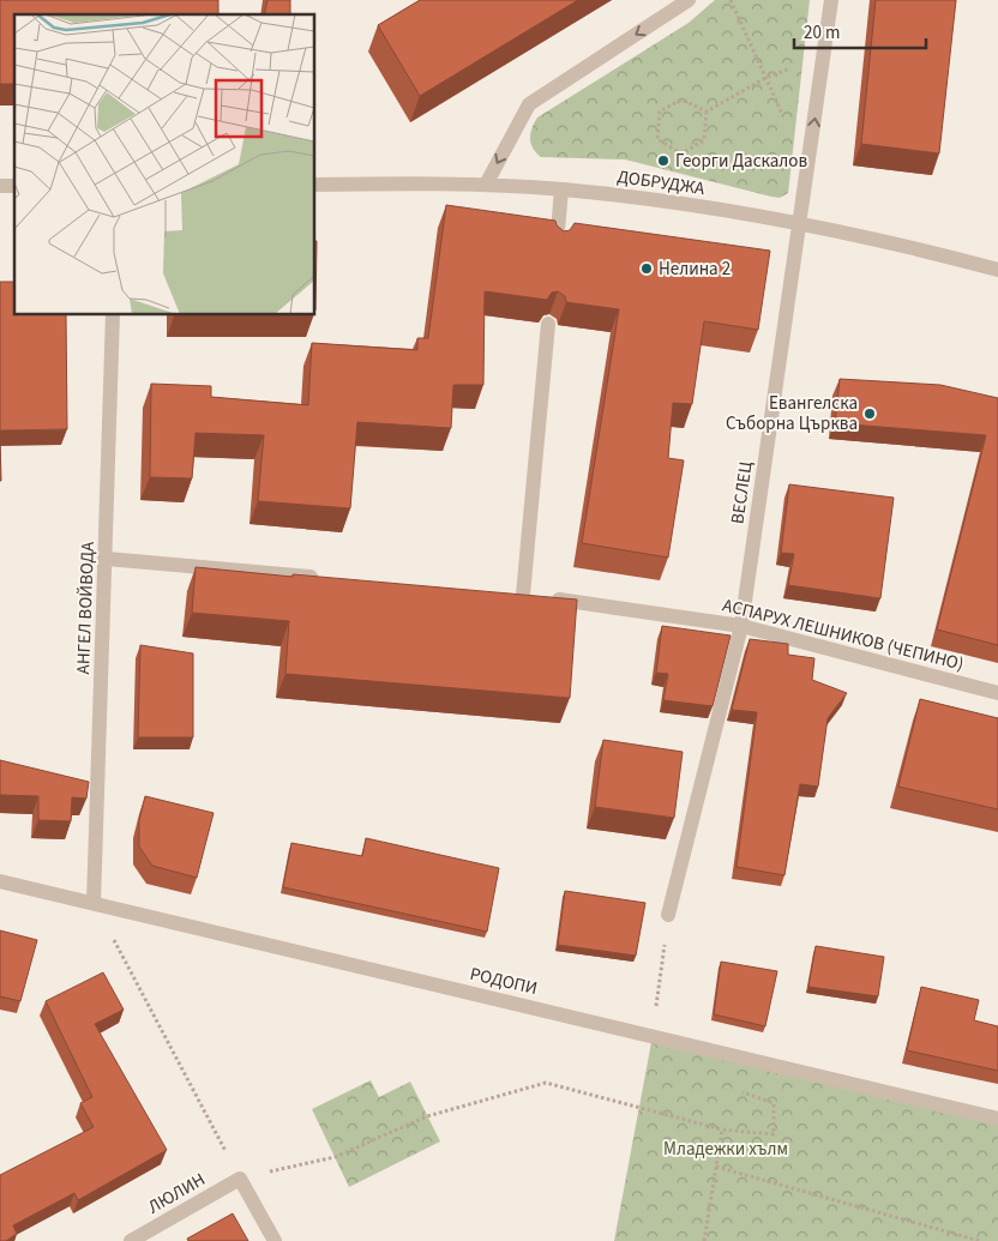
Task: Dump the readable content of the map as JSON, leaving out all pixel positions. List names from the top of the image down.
{
  "streets": {
    "street": [
      "ДОБРУДЖА",
      "ВЕСЛЕЦ",
      "АНГЕЛ ВОЙВОДА",
      "АСПАРУХ ЛЕШНИКОВ (ЧЕПИНО)",
      "РОДОПИ",
      "ЛЮЛИН"
    ]
  },
  "crossings": [
    ["ДОБРУДЖА", "ВЕСЛЕЦ"],
    ["ВЕСЛЕЦ", "АСПАРУХ ЛЕШНИКОВ (ЧЕПИНО)"],
    ["АНГЕЛ ВОЙВОДА", "РОДОПИ"]
  ],
  "parks": ["Младежки хълм"],
  "places": ["Георги Даскалов", "Нелина 2", "Евангелска Съборна Църква"],
  "scale_bar": "20 m"
}
